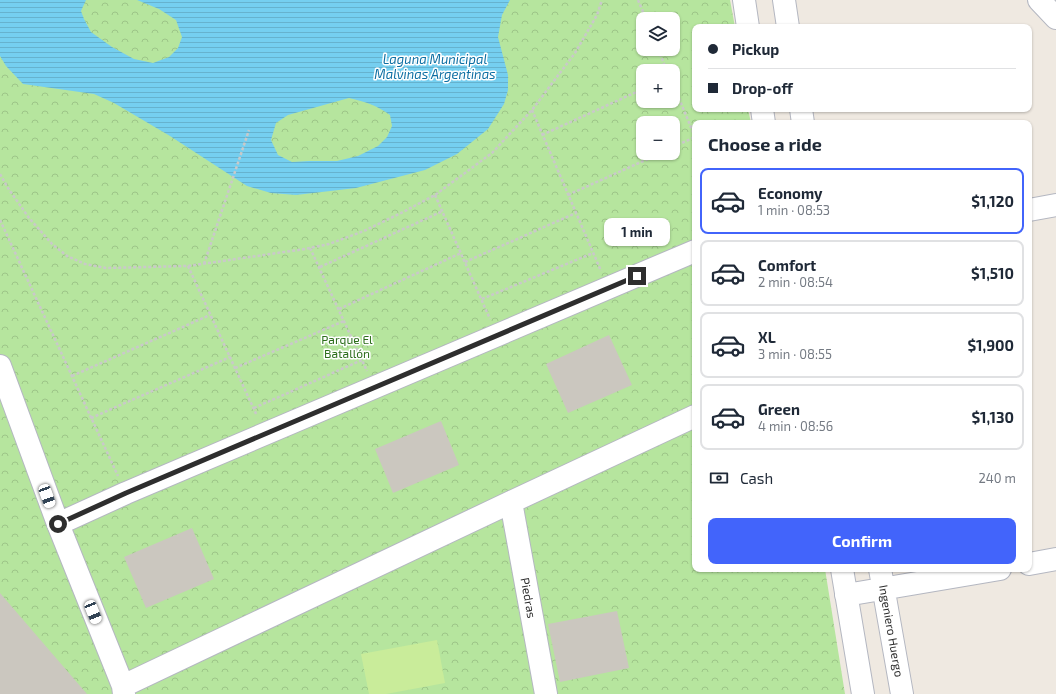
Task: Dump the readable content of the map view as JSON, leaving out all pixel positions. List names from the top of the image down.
{
  "streets": {
    "street": ["Piedras", "Ingeniero Huergo"]
  },
  "water": ["Laguna Municipal Malvinas Argentinas"],
  "parks": ["Parque El Batallón"],
  "page": {
    "map_buttons": ["+", "−"],
    "banner": ["Pickup", "Drop-off"],
    "heading": "Choose a ride",
    "list": [
      {
        "name": "Economy",
        "note": "1 min · 08:53",
        "value": "$1,120"
      },
      {
        "name": "Comfort",
        "note": "2 min · 08:54",
        "value": "$1,510"
      },
      {
        "name": "XL",
        "note": "3 min · 08:55",
        "value": "$1,900"
      },
      {
        "name": "Green",
        "note": "4 min · 08:56",
        "value": "$1,130"
      }
    ],
    "bubble": "1 min",
    "pay": ["Cash", "240 m"],
    "buttons": "Confirm"
  }
}
